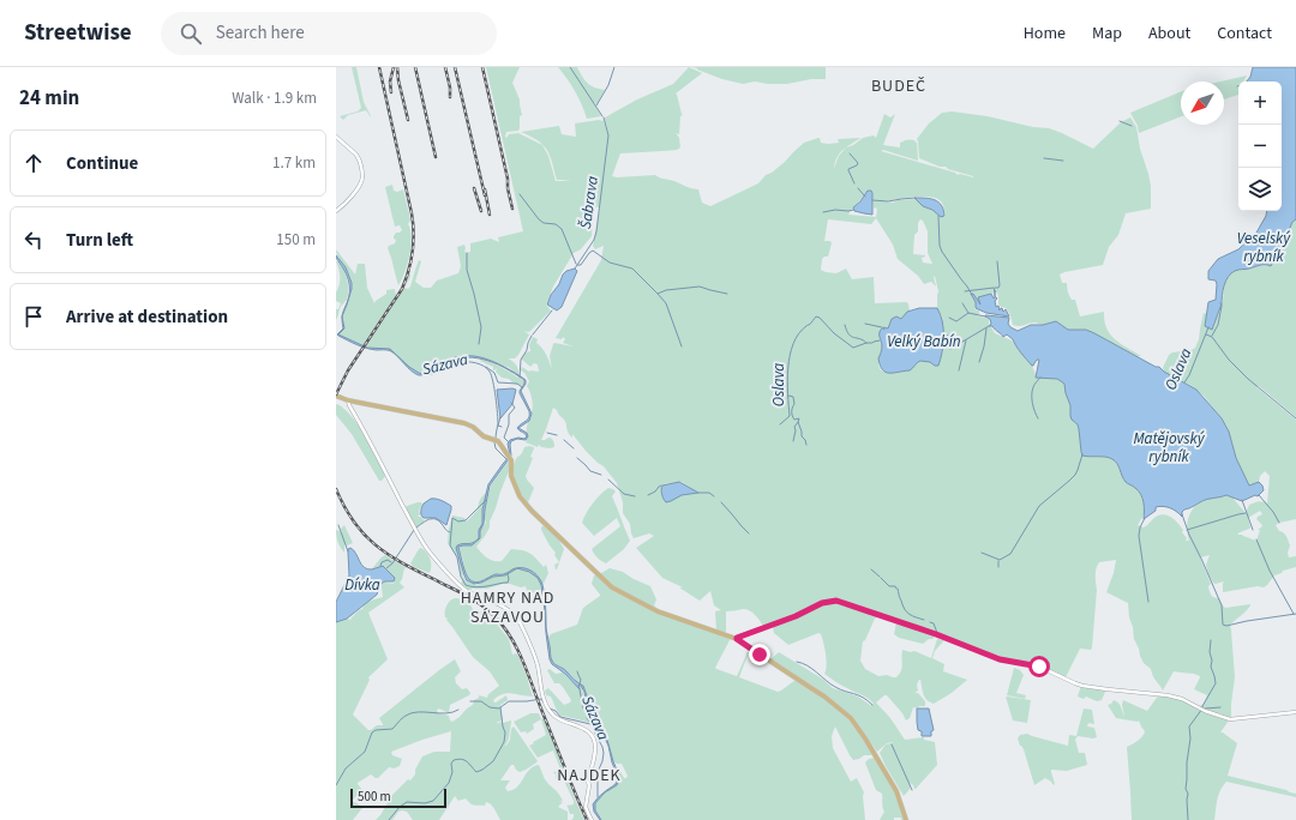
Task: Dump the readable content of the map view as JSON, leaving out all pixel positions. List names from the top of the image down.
{
  "districts": ["BUDEČ", "HAMRY NAD SÁZAVOU", "NAJDEK"],
  "water": [
    "Šabrava",
    "Veselský rybník",
    "Velký Babín",
    "Sázava",
    "Oslava",
    "Matějovský rybník",
    "Dívka"
  ],
  "scale_bar": "500 m",
  "north": "bottom left",
  "page": {
    "header": "Streetwise",
    "search": "Search here",
    "nav": [
      "Home",
      "Map",
      "About",
      "Contact"
    ],
    "heading": ["24 min", "Walk · 1.9 km"],
    "map_buttons": ["+", "−"],
    "list": [
      ["Continue", "1.7 km"],
      ["Turn left", "150 m"],
      "Arrive at destination"
    ],
    "scale": "500 m"
  }
}
